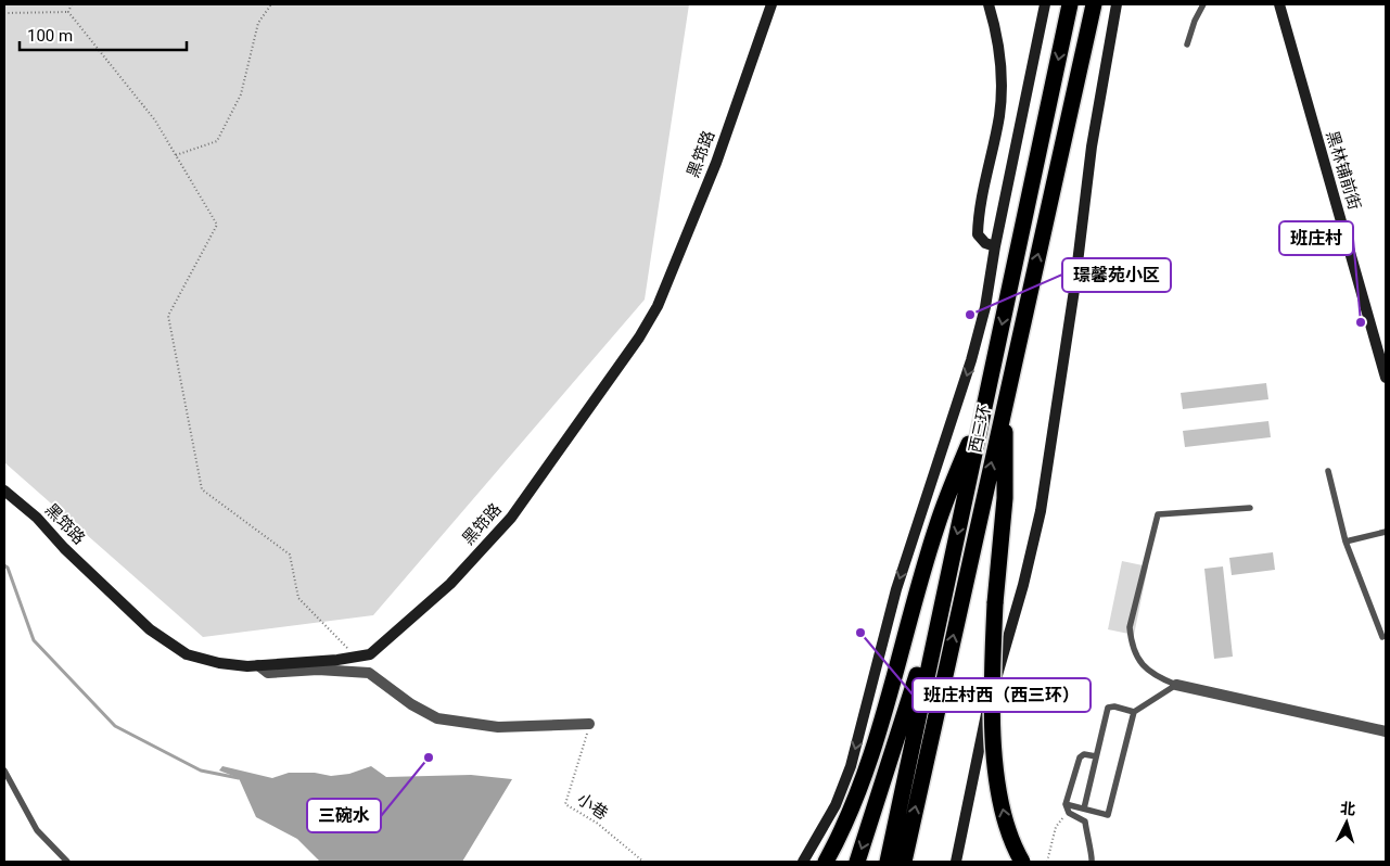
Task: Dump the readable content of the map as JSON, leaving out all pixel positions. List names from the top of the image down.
{
  "streets": {
    "highway": ["西三环"],
    "main road": ["黑筇路", "黑林铺前街"],
    "path": ["小巷"]
  },
  "places": [
    "璟馨苑小区",
    "班庄村",
    "班庄村西（西三环）",
    "三碗水"
  ],
  "scale_bar": "100 m",
  "north": "top"
}
